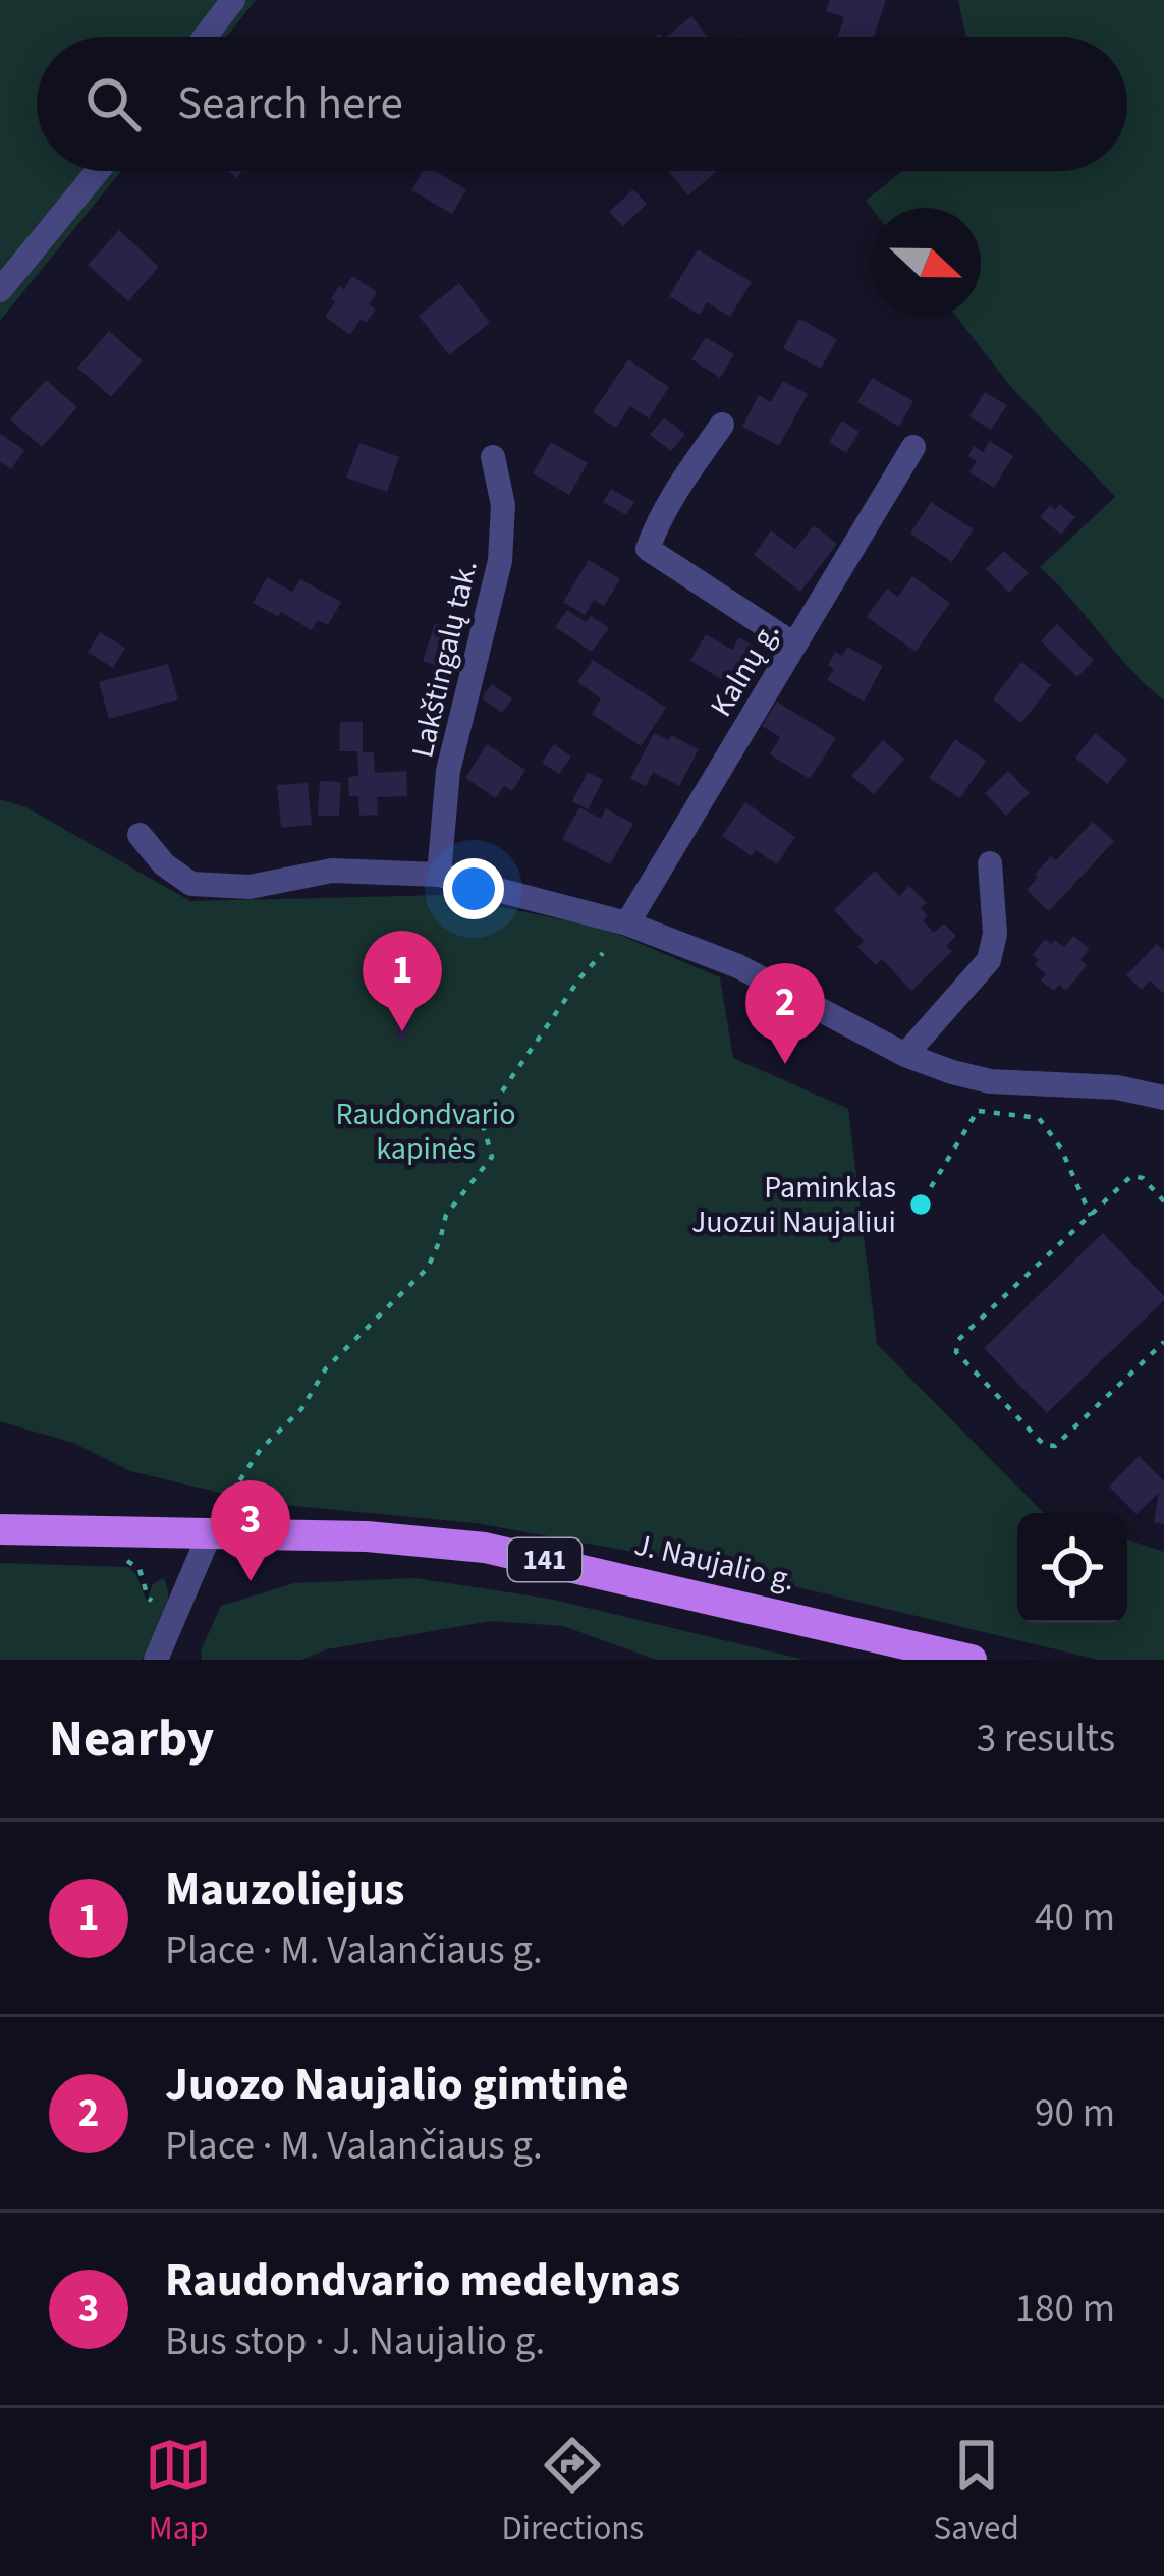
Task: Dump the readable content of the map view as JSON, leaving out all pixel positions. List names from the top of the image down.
{
  "streets": {
    "main road": ["141", "J. Naujalio g."],
    "street": ["Lakštingalų tak.", "Kalnų g."]
  },
  "parks": ["Raudondvario kapinės"],
  "places": ["Paminklas Juozui Naujaliui"],
  "north": "right",
  "page": {
    "search": "Search here",
    "pins": ["1", "2", "3"],
    "heading": ["Nearby", "3 results"],
    "list": [
      {
        "mark": "1",
        "name": "Mauzoliejus",
        "note": "Place · M. Valančiaus g.",
        "value": "40 m"
      },
      {
        "mark": "2",
        "name": "Juozo Naujalio gimtinė",
        "note": "Place · M. Valančiaus g.",
        "value": "90 m"
      },
      {
        "mark": "3",
        "name": "Raudondvario medelynas",
        "note": "Bus stop · J. Naujalio g.",
        "value": "180 m"
      }
    ],
    "nav": ["Map", "Directions", "Saved"]
  }
}
